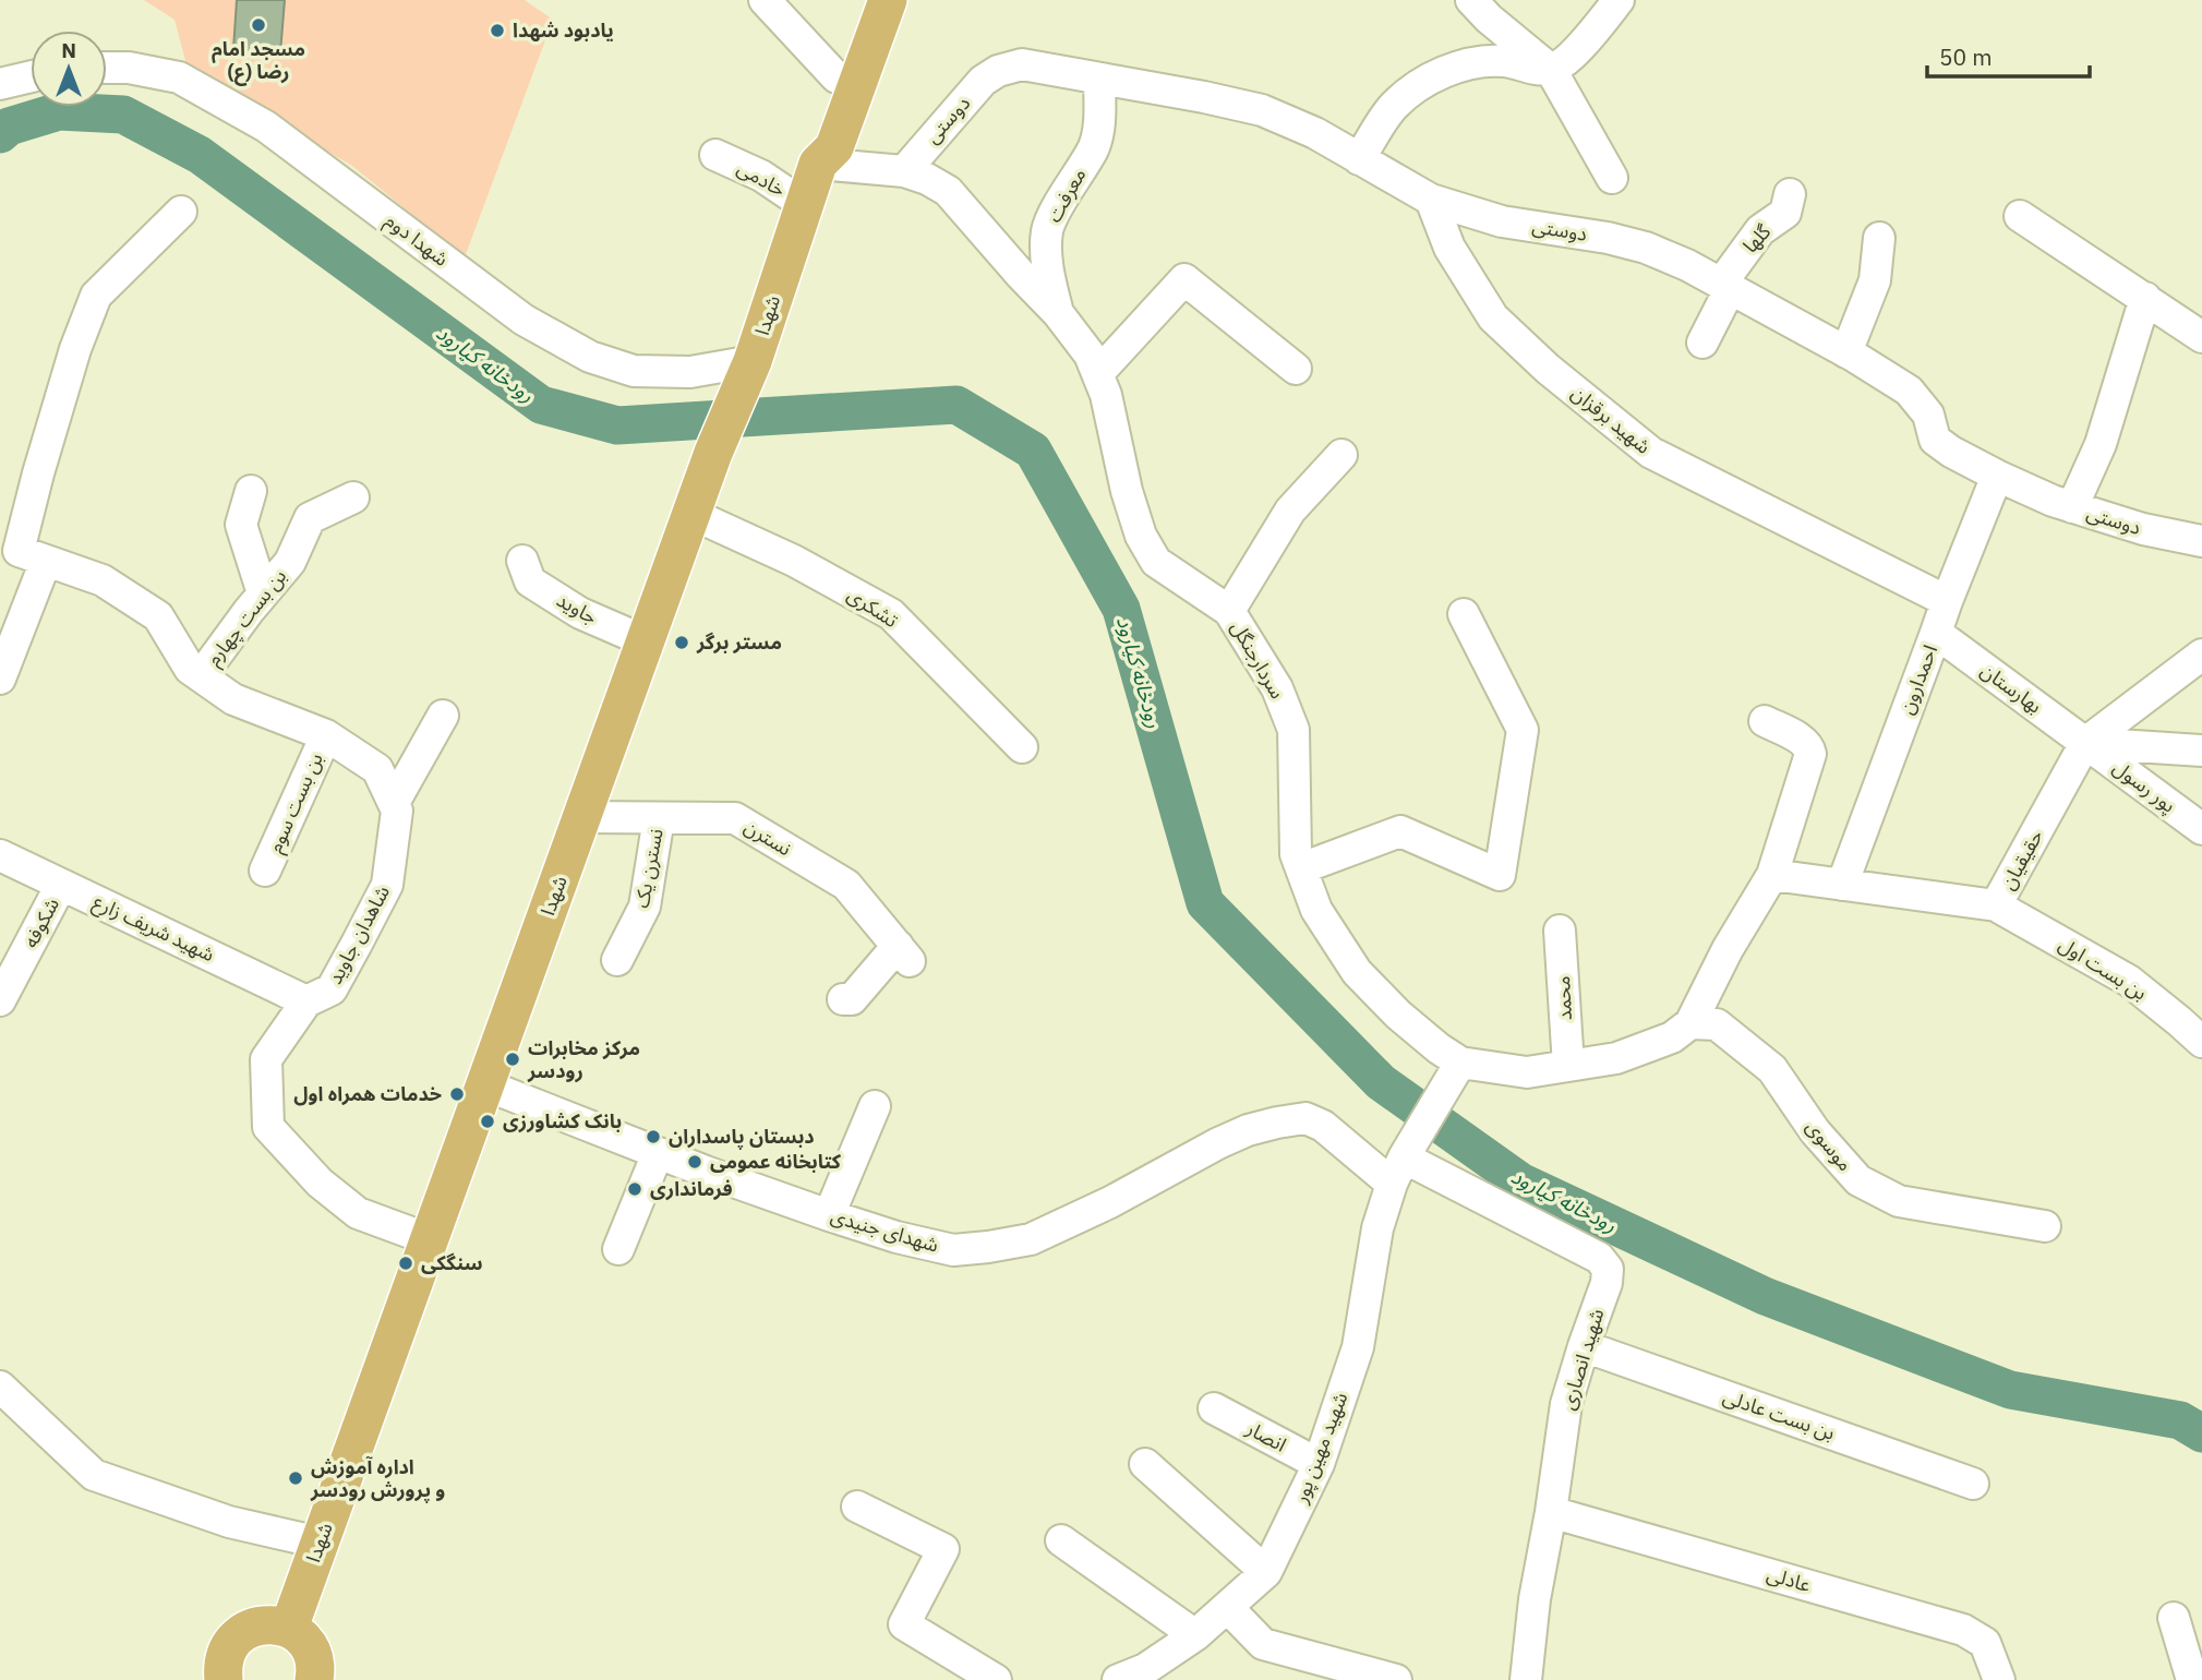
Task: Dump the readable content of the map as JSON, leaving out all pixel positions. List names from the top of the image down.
{
  "streets": {
    "main road": ["شهدا"],
    "street": [
      "دوستی",
      "خادمی",
      "معرفت",
      "گلها",
      "شهدا دوم",
      "شهید برقزان",
      "تشکری",
      "جاوید",
      "بن بست چهارم",
      "سردارجنگل",
      "احمدارون",
      "بهارستان",
      "پور رسول",
      "بن بست سوم",
      "نسترن",
      "حقیقیان",
      "نسترن یک",
      "شکوفه",
      "شهید شریف زارع",
      "شاهدان جاوید",
      "بن بست اول",
      "محمد",
      "موسوی",
      "شهدای جنیدی",
      "شهید انصاری",
      "بن بست عادلی",
      "انصار",
      "شهید مهین پور",
      "عادلی"
    ]
  },
  "crossings": [
    ["دوستی", "معرفت"],
    ["دوستی", "گلها"],
    ["دوستی", "شهید برقزان"],
    ["دوستی", "سردارجنگل"],
    ["دوستی", "احمدارون"],
    ["خادمی", "شهدا"],
    ["معرفت", "سردارجنگل"],
    ["شهدا دوم", "شهدا"],
    ["شهدا", "تشکری"],
    ["شهدا", "جاوید"],
    ["شهدا", "سردارجنگل"],
    ["شهدا", "نسترن"],
    ["شهدا", "شاهدان جاوید"],
    ["شهدا", "شهدای جنیدی"],
    ["شهید برقزان", "احمدارون"],
    ["بن بست چهارم", "شاهدان جاوید"],
    ["سردارجنگل", "محمد"],
    ["سردارجنگل", "موسوی"],
    ["سردارجنگل", "شهید مهین پور"],
    ["احمدارون", "بهارستان"],
    ["احمدارون", "حقیقیان"],
    ["بهارستان", "پور رسول"],
    ["بهارستان", "حقیقیان"],
    ["پور رسول", "حقیقیان"],
    ["بن بست سوم", "شاهدان جاوید"],
    ["نسترن", "نسترن یک"],
    ["حقیقیان", "بن بست اول"],
    ["شکوفه", "شهید شریف زارع"],
    ["شهید شریف زارع", "شاهدان جاوید"],
    ["شهدای جنیدی", "شهید انصاری"],
    ["شهدای جنیدی", "شهید مهین پور"],
    ["شهید انصاری", "بن بست عادلی"],
    ["شهید انصاری", "شهید مهین پور"],
    ["شهید انصاری", "عادلی"],
    ["انصار", "شهید مهین پور"]
  ],
  "water": ["رودخانه کیارود"],
  "places": [
    "مسجد امام رضا (ع)",
    "یادبود شهدا",
    "مستر برگر",
    "مرکز مخابرات رودسر",
    "خدمات همراه اول",
    "بانک کشاورزى",
    "دبستان پاسداران",
    "کتابخانه عمومى",
    "فرماندارى",
    "سنگکى",
    "اداره آموزش و پرورش رودسر"
  ],
  "scale_bar": "50 m",
  "north": "top"
}
